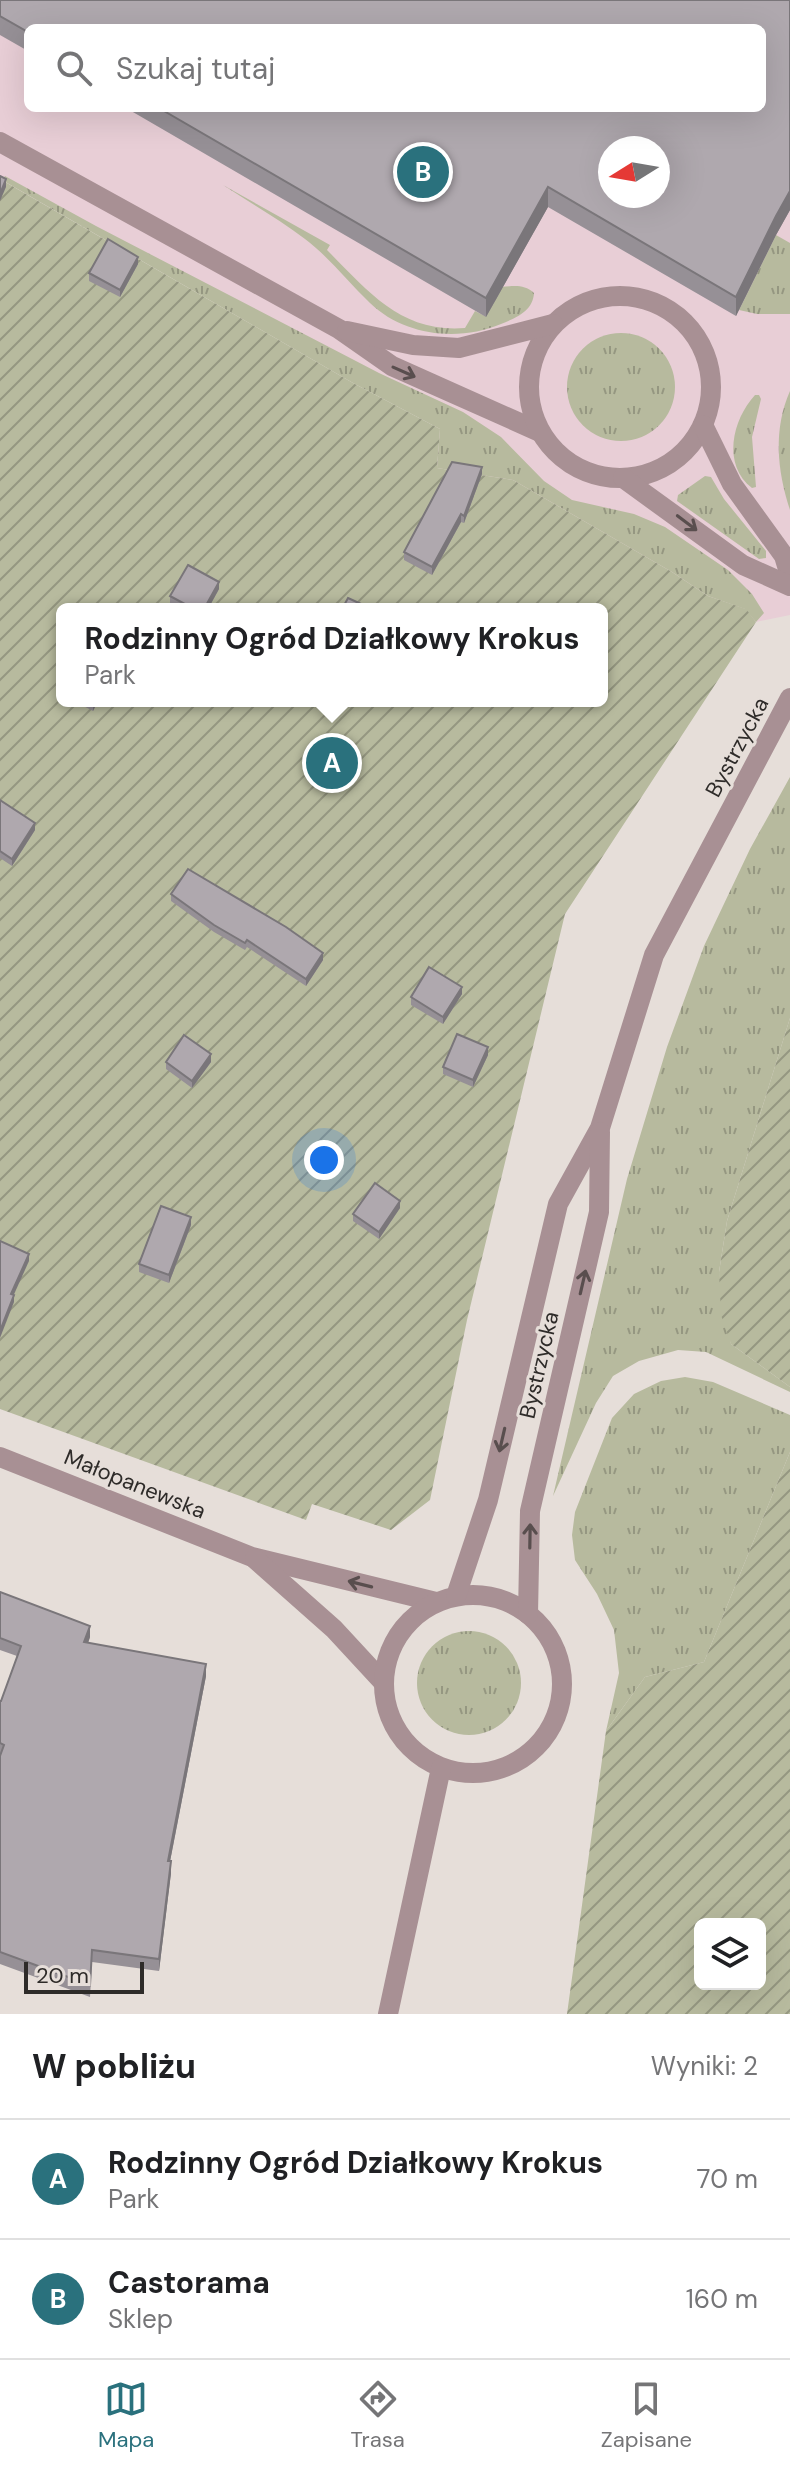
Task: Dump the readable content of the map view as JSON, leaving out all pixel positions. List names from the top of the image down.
{
  "streets": {
    "street": ["Bystrzycka", "Małopanewska"]
  },
  "crossings": [
    ["Bystrzycka", "Małopanewska"]
  ],
  "scale_bar": "20 m",
  "north": "left",
  "page": {
    "search": "Szukaj tutaj",
    "pins": ["B", "A"],
    "popup": ["Rodzinny Ogród Działkowy Krokus", "Park"],
    "scale": "20 m",
    "heading": ["W pobliżu", "Wyniki: 2"],
    "list": [
      {
        "mark": "A",
        "name": "Rodzinny Ogród Działkowy Krokus",
        "note": "Park",
        "value": "70 m"
      },
      {
        "mark": "B",
        "name": "Castorama",
        "note": "Sklep",
        "value": "160 m"
      }
    ],
    "nav": ["Mapa", "Trasa", "Zapisane"]
  }
}
